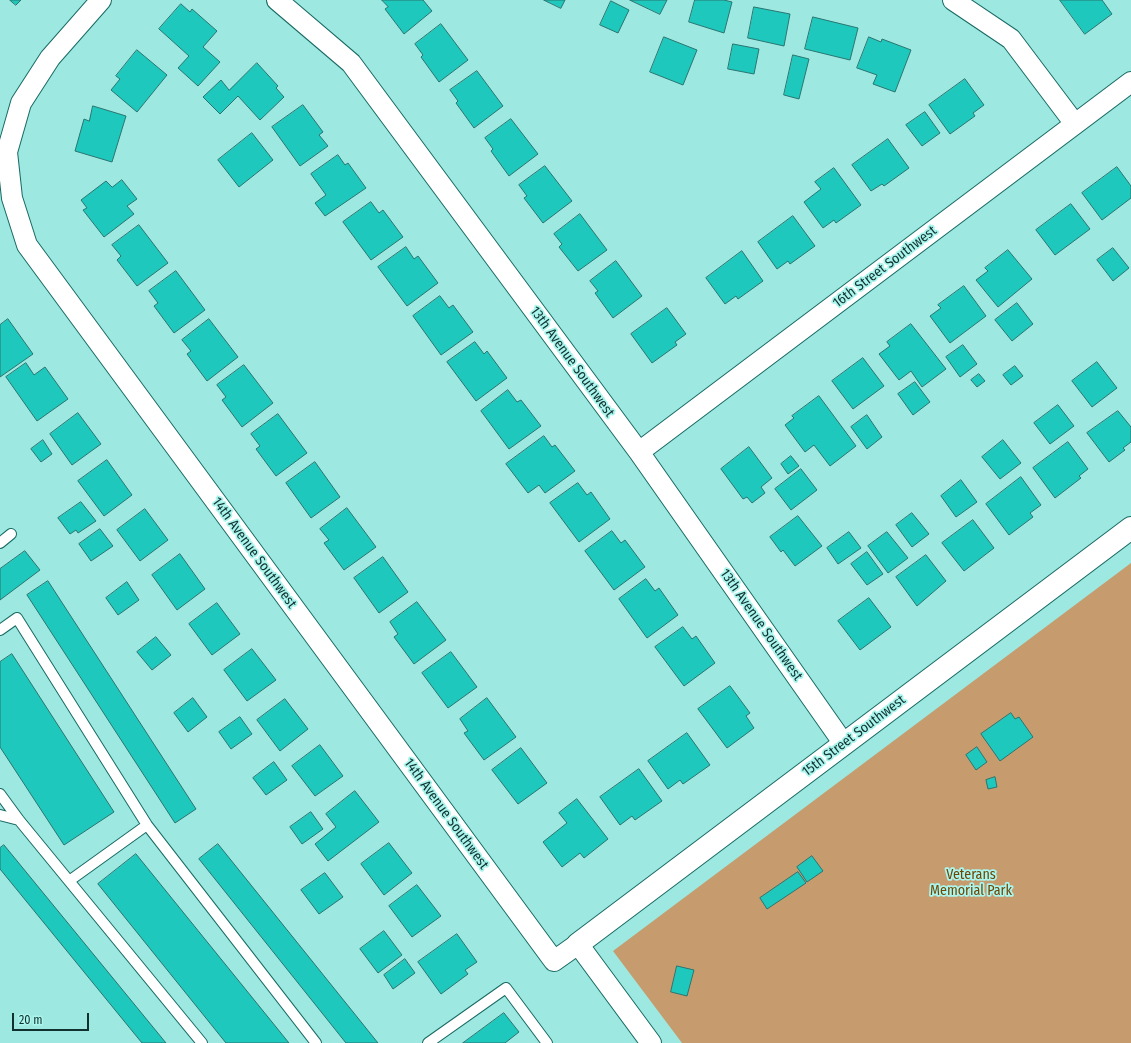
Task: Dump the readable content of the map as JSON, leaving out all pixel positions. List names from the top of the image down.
{
  "streets": {
    "street": [
      "16th Street Southwest",
      "13th Avenue Southwest",
      "14th Avenue Southwest",
      "15th Street Southwest"
    ]
  },
  "crossings": [
    ["16th Street Southwest", "13th Avenue Southwest"],
    ["13th Avenue Southwest", "15th Street Southwest"],
    ["14th Avenue Southwest", "15th Street Southwest"]
  ],
  "parks": ["Veterans Memorial Park"],
  "scale_bar": "20 m"
}
